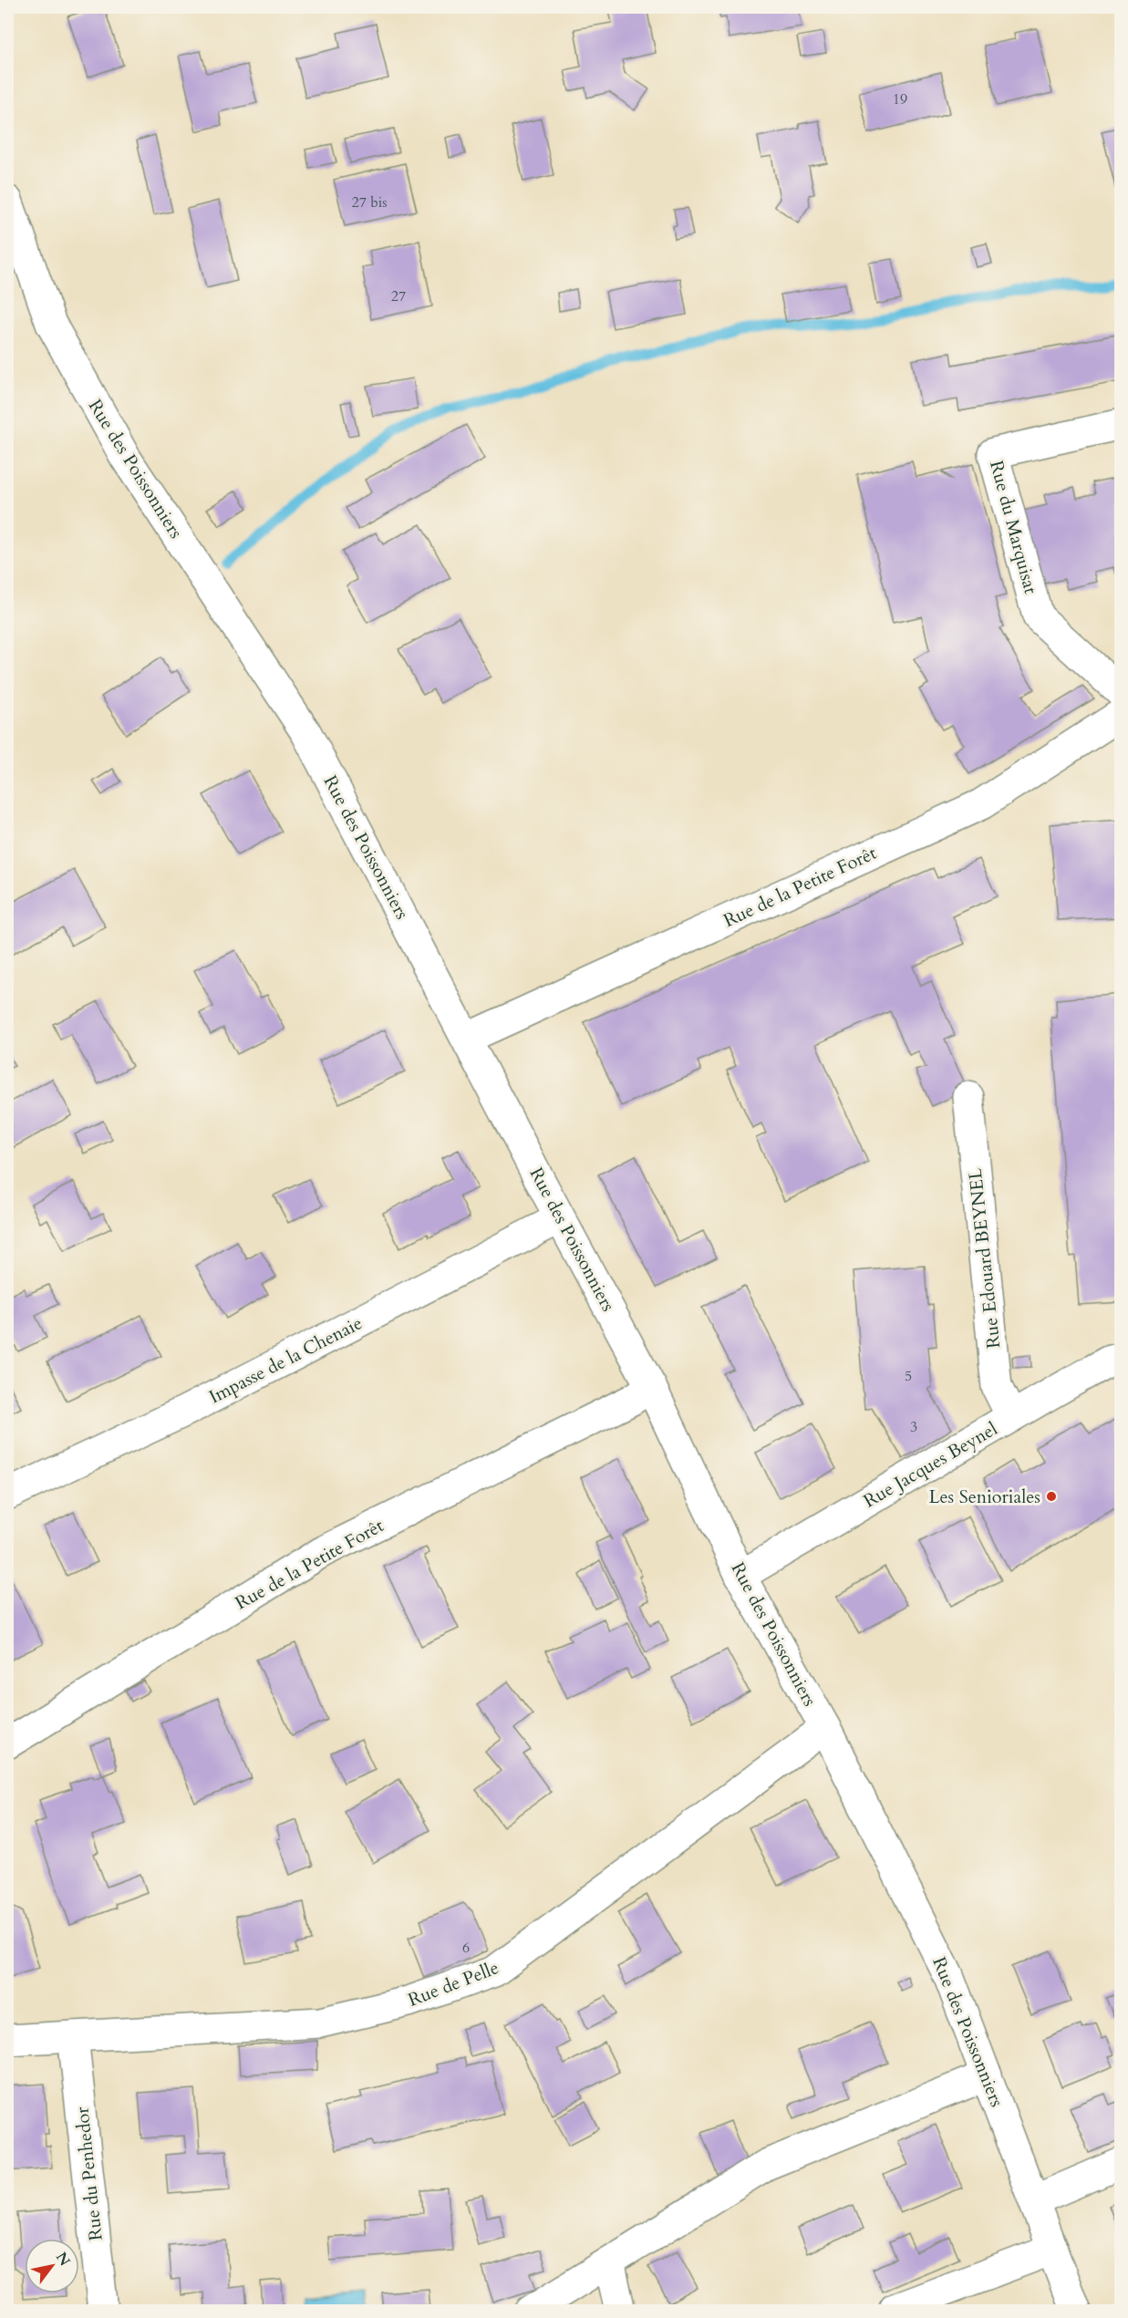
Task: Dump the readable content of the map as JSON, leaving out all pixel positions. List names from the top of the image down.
{
  "streets": {
    "street": [
      "Rue des Poissonniers",
      "Rue du Marquisat",
      "Rue de la Petite Forêt",
      "Rue Edouard BEYNEL",
      "Impasse de la Chenaie",
      "Rue Jacques Beynel",
      "Rue de Pelle",
      "Rue du Penhedor"
    ]
  },
  "crossings": [
    ["Rue des Poissonniers", "Rue de la Petite Forêt"],
    ["Rue des Poissonniers", "Impasse de la Chenaie"],
    ["Rue des Poissonniers", "Rue Jacques Beynel"],
    ["Rue des Poissonniers", "Rue de Pelle"],
    ["Rue Edouard BEYNEL", "Rue Jacques Beynel"],
    ["Rue de Pelle", "Rue du Penhedor"]
  ],
  "places": ["Les Senioriales"],
  "house_numbers": [
    "19",
    "27 bis",
    "27",
    "5",
    "3",
    "6"
  ],
  "north": "top right"
}
